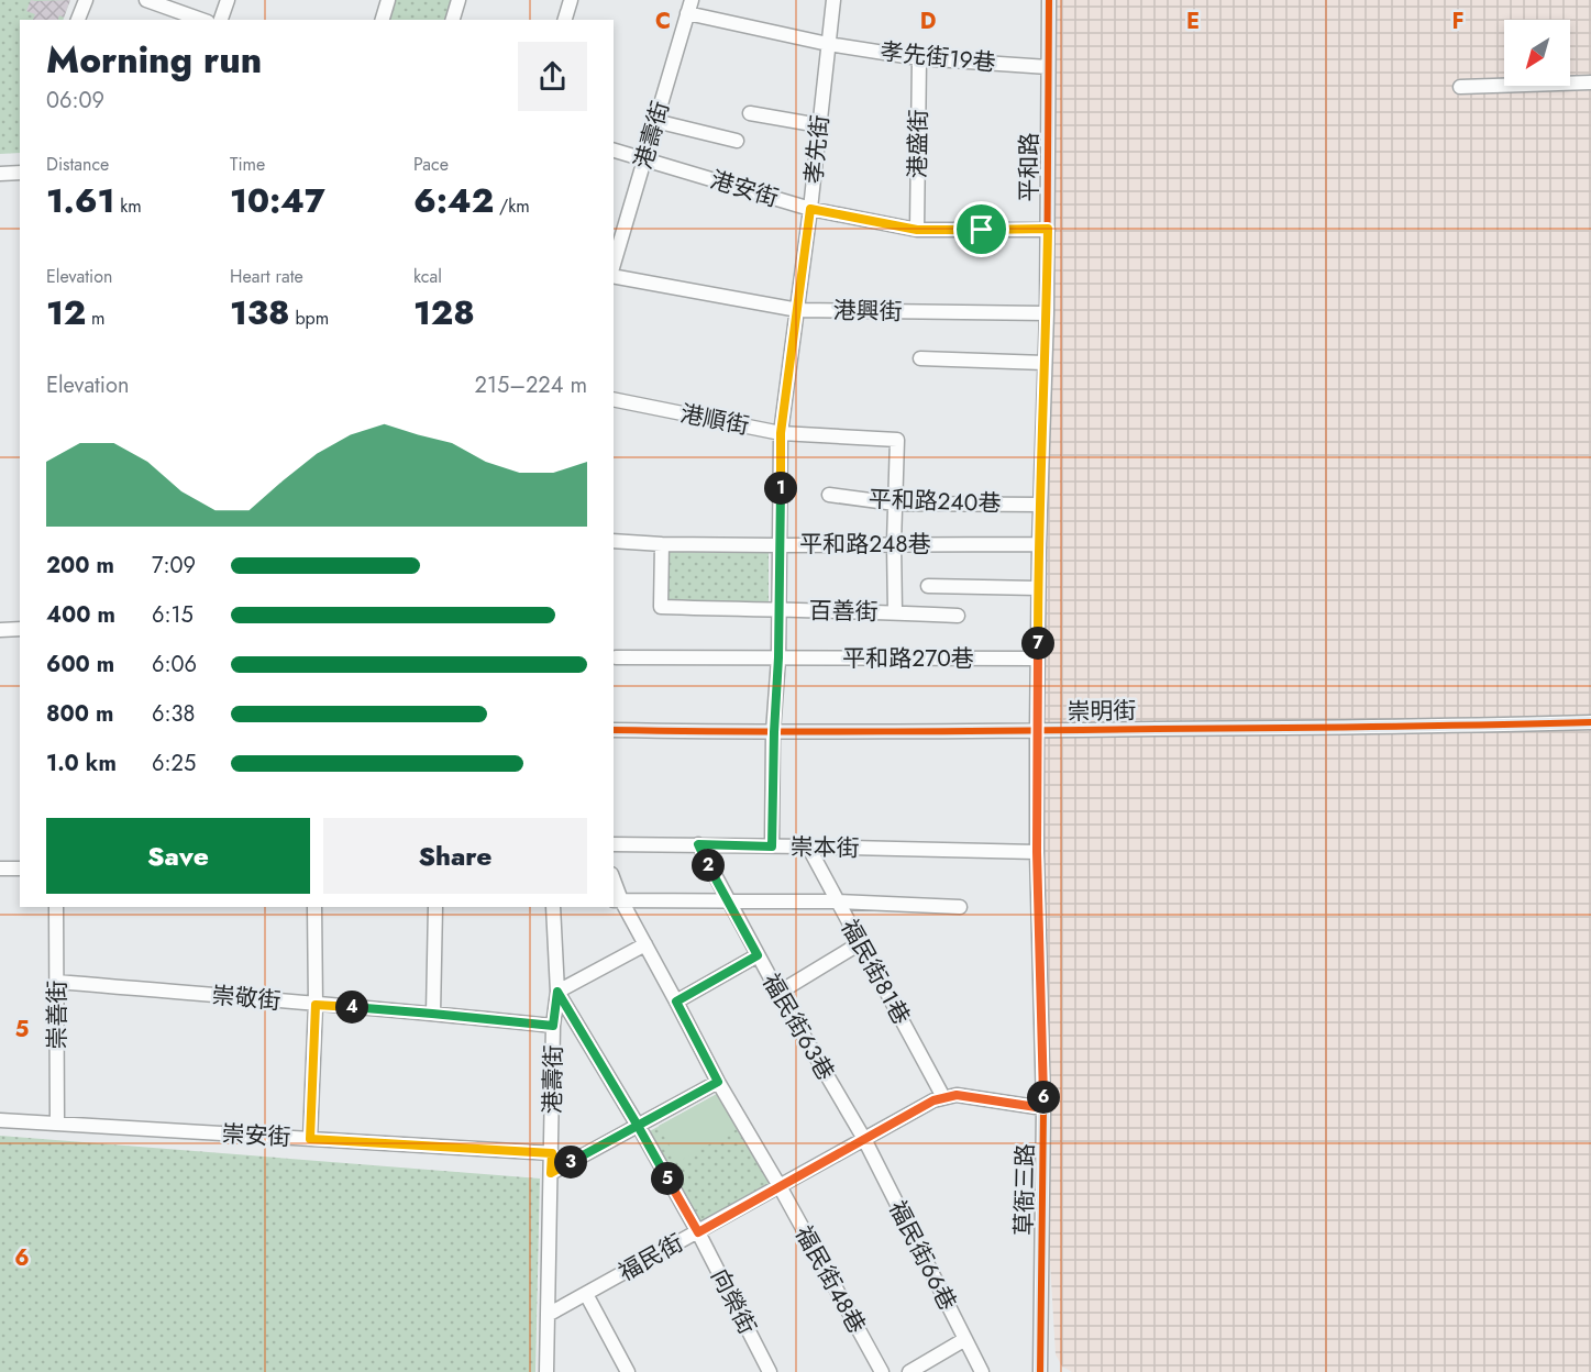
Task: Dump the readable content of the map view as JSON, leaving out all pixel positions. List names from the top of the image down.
{
  "streets": {
    "street": [
      "孝先街19巷",
      "港壽街",
      "港盛街",
      "孝先街",
      "平和路",
      "港安街",
      "港興街",
      "港順街",
      "平和路240巷",
      "平和路248巷",
      "百善街",
      "平和路270巷",
      "崇明街",
      "崇本街",
      "福民街81巷",
      "崇敬街",
      "崇善街",
      "福民街63巷",
      "崇安街",
      "草衙三路",
      "福民街66巷",
      "福民街",
      "福民街48巷",
      "向榮街"
    ]
  },
  "crossings": [
    ["孝先街19巷", "港壽街"],
    ["孝先街19巷", "港盛街"],
    ["孝先街19巷", "孝先街"],
    ["孝先街19巷", "平和路"],
    ["港壽街", "港安街"],
    ["港壽街", "崇敬街"],
    ["港壽街", "崇安街"],
    ["港壽街", "福民街"],
    ["港壽街", "向榮街"],
    ["港盛街", "港安街"],
    ["孝先街", "港安街"],
    ["孝先街", "港興街"],
    ["孝先街", "港順街"],
    ["孝先街", "平和路248巷"],
    ["孝先街", "百善街"],
    ["孝先街", "平和路270巷"],
    ["孝先街", "崇明街"],
    ["孝先街", "崇本街"],
    ["平和路", "港安街"],
    ["平和路", "港興街"],
    ["平和路", "平和路240巷"],
    ["平和路", "平和路248巷"],
    ["平和路", "平和路270巷"],
    ["平和路", "崇明街"],
    ["平和路", "草衙三路"],
    ["港順街", "百善街"],
    ["平和路240巷", "百善街"],
    ["平和路248巷", "百善街"],
    ["崇明街", "草衙三路"],
    ["崇本街", "福民街81巷"],
    ["崇本街", "福民街63巷"],
    ["崇本街", "草衙三路"],
    ["福民街81巷", "福民街"],
    ["崇敬街", "崇善街"],
    ["崇善街", "崇安街"],
    ["福民街63巷", "福民街66巷"],
    ["福民街63巷", "福民街"],
    ["草衙三路", "福民街"],
    ["福民街66巷", "福民街"],
    ["福民街", "福民街48巷"],
    ["福民街", "向榮街"]
  ],
  "north": "bottom left",
  "page": {
    "heading": ["Morning run", "06:09"],
    "stats": [
      ["Distance", "1.61 km"],
      ["Time", "10:47"],
      ["Pace", "6:42 /km"],
      ["Elevation", "12 m"],
      ["Heart rate", "138 bpm"],
      ["kcal", "128"]
    ],
    "chart": ["Elevation", "215–224 m"],
    "pins": [
      "1",
      "7",
      "2",
      "4",
      "6",
      "3",
      "5"
    ],
    "list": [
      {
        "name": "200 m",
        "note": "7:09"
      },
      {
        "name": "400 m",
        "note": "6:15"
      },
      {
        "name": "600 m",
        "note": "6:06"
      },
      {
        "name": "800 m",
        "note": "6:38"
      },
      {
        "name": "1.0 km",
        "note": "6:25"
      }
    ],
    "buttons": ["Save", "Share"]
  },
  "grid": {
    "columns": [
      "C",
      "D",
      "E",
      "F"
    ],
    "rows": ["5", "6"]
  }
}
